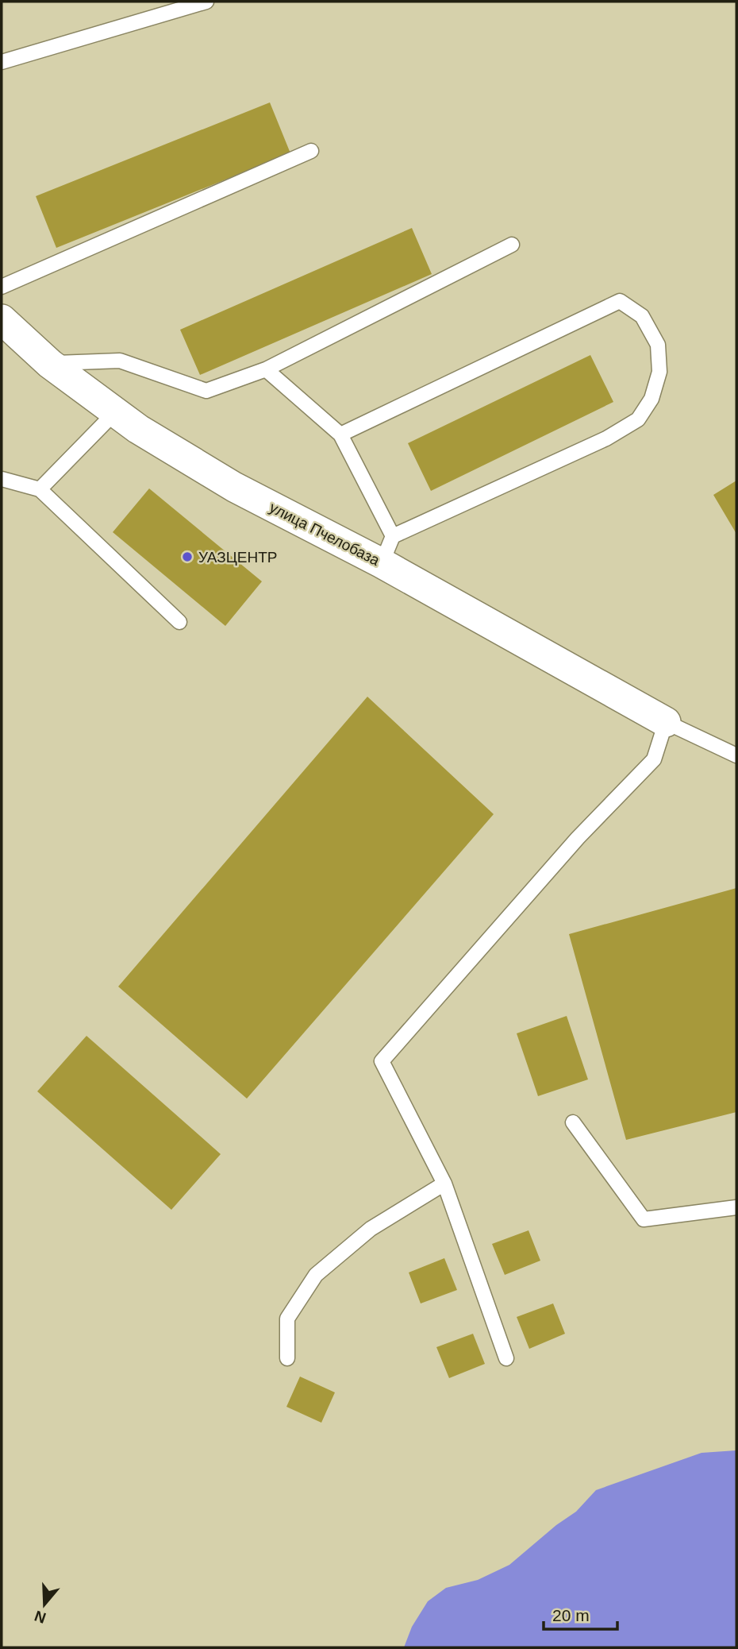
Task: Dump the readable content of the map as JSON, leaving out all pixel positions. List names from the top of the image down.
{
  "streets": {
    "street": ["улица Пчелобаза"]
  },
  "places": ["УАЗЦЕНТР"],
  "scale_bar": "20 m",
  "north": "bottom"
}
